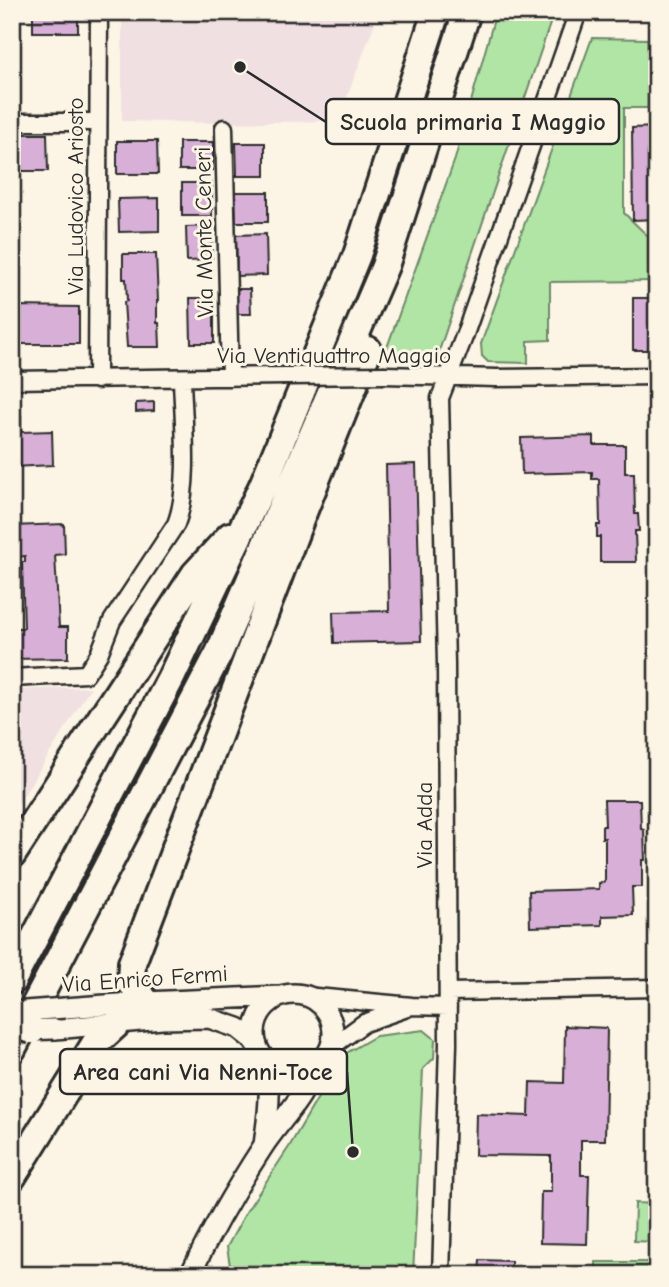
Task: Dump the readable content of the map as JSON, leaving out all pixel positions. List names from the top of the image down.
{
  "streets": {
    "street": [
      "Via Ludovico Ariosto",
      "Via Monte Ceneri",
      "Via Ventiquattro Maggio",
      "Via Adda",
      "Via Enrico Fermi"
    ]
  },
  "crossings": [
    ["Via Ludovico Ariosto", "Via Ventiquattro Maggio"],
    ["Via Monte Ceneri", "Via Ventiquattro Maggio"],
    ["Via Ventiquattro Maggio", "Via Adda"]
  ],
  "places": ["Scuola primaria I Maggio", "Area cani Via Nenni-Toce"]
}
